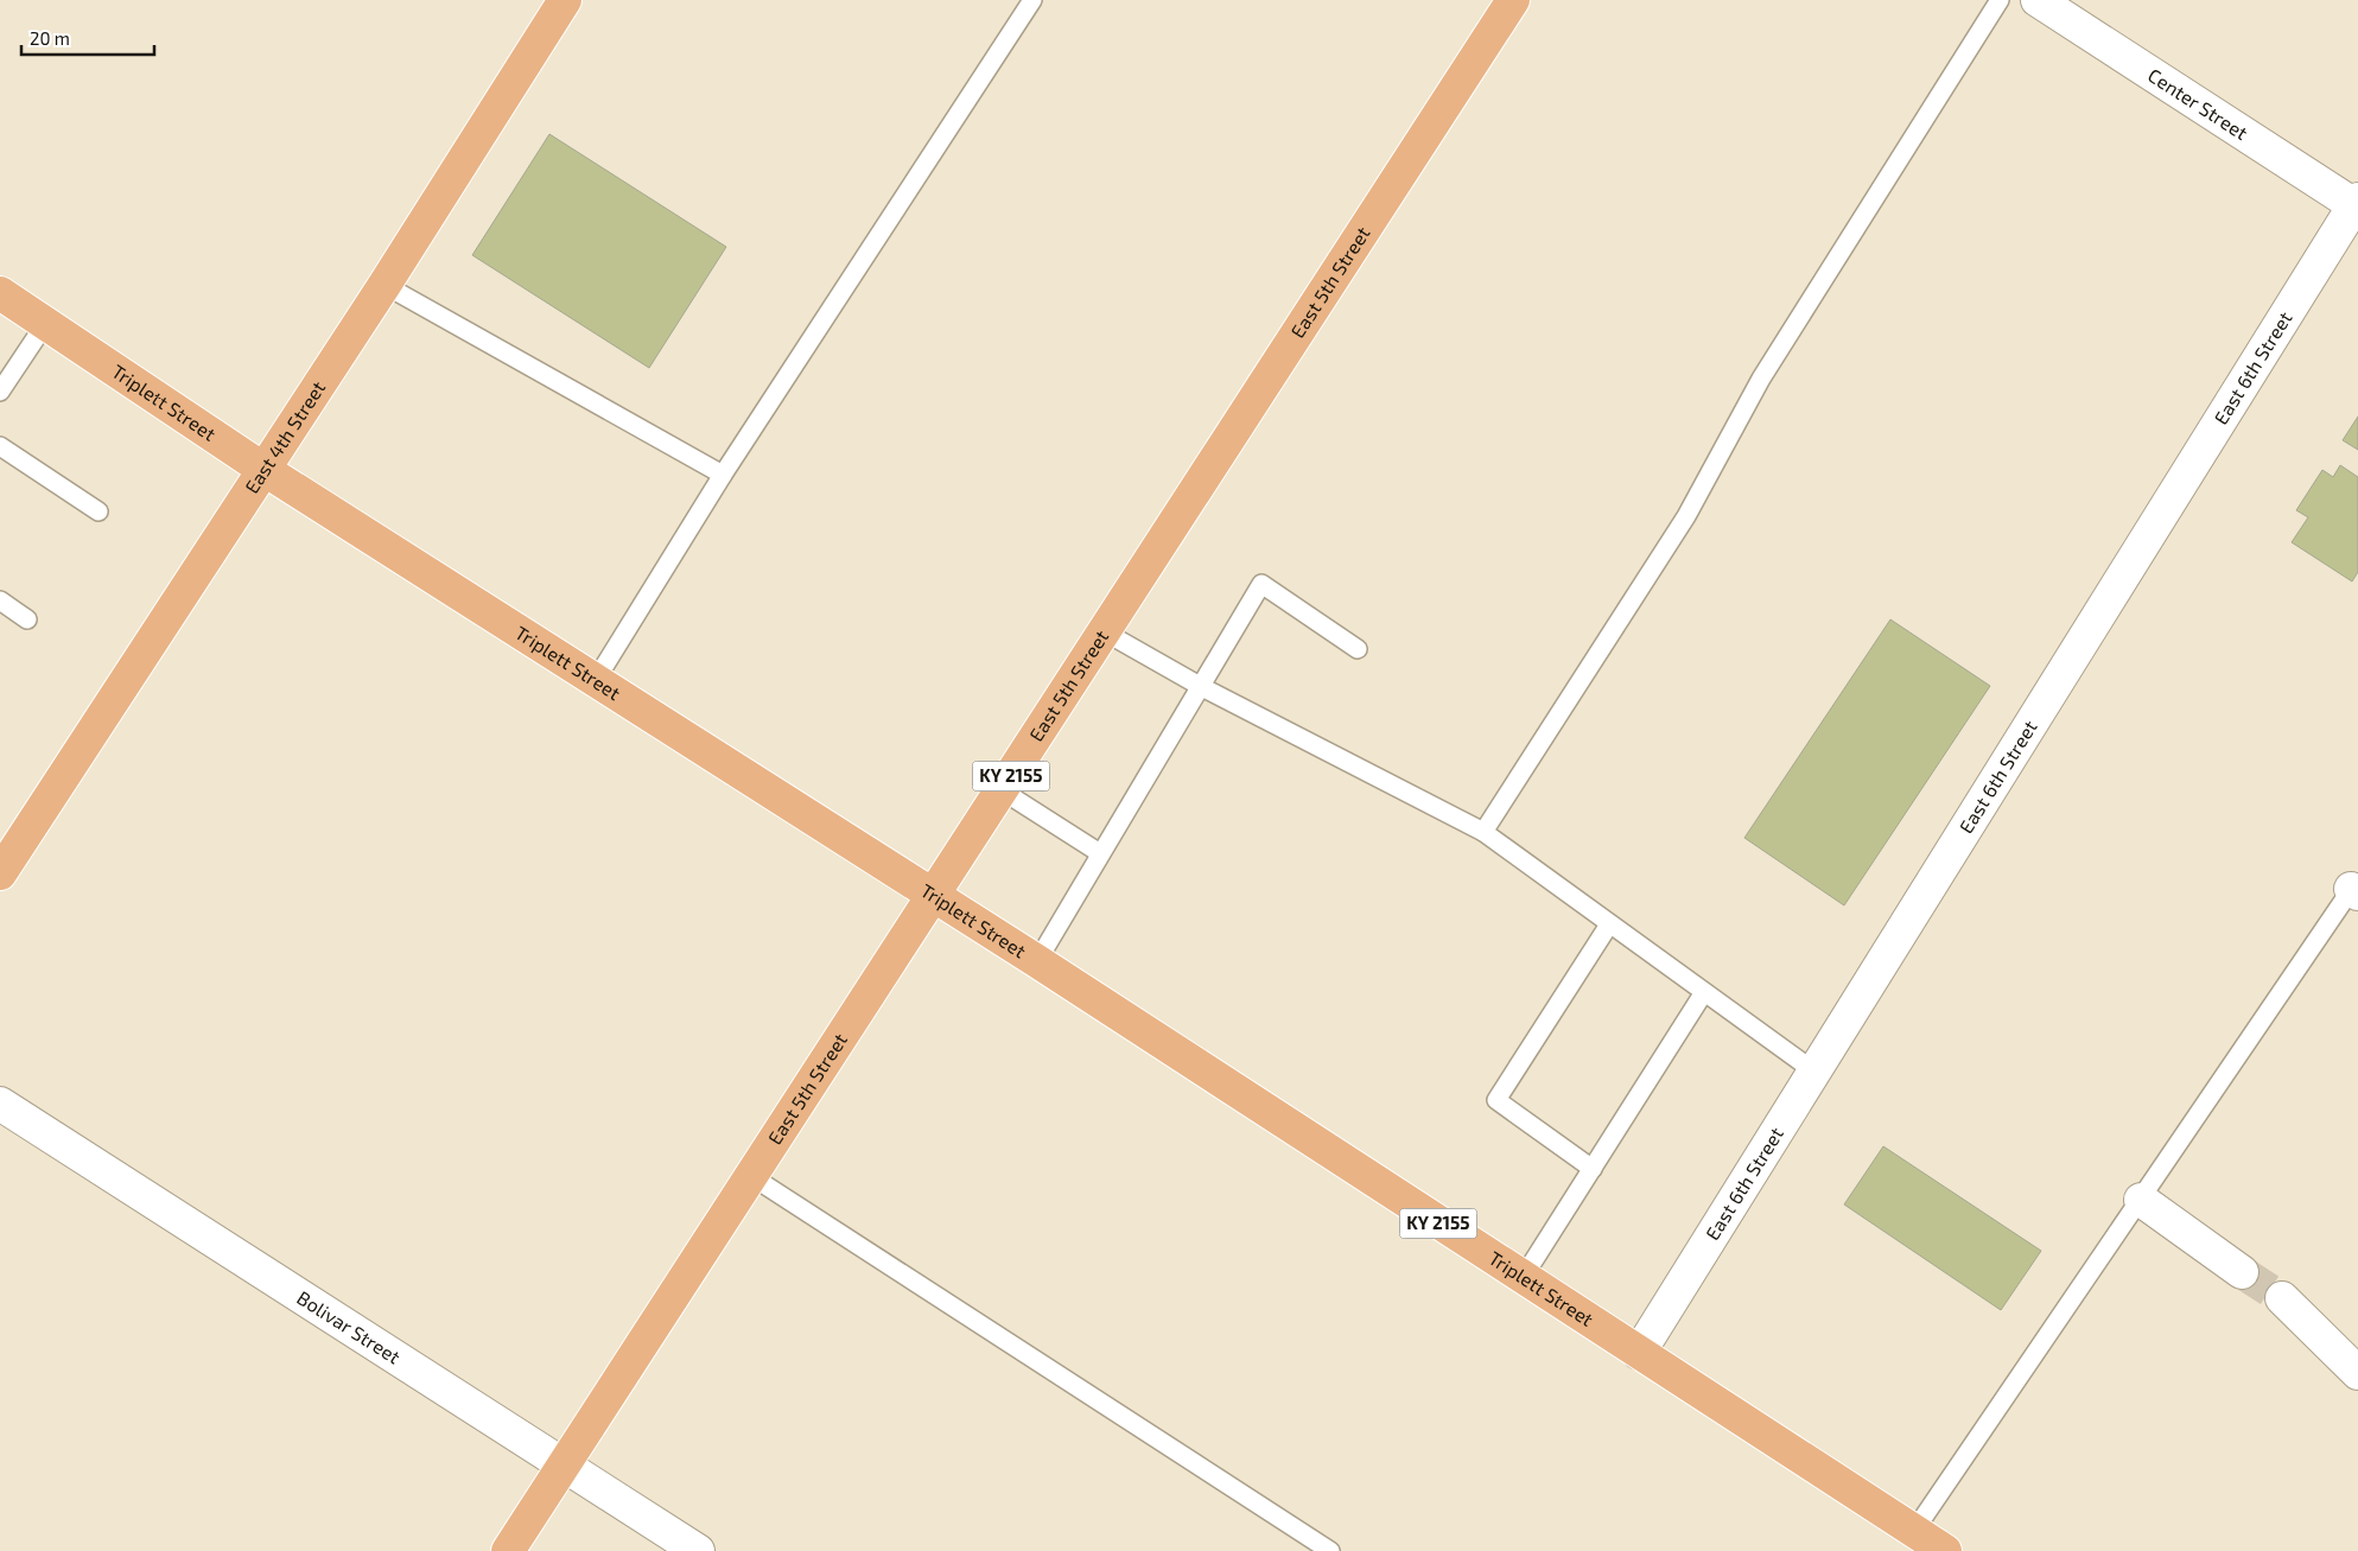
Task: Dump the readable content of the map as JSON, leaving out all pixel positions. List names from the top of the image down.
{
  "streets": {
    "main road": [
      "East 5th Street",
      "Triplett Street",
      "East 4th Street",
      "KY 2155"
    ],
    "street": ["Center Street", "East 6th Street", "Bolivar Street"]
  },
  "crossings": [
    ["Center Street", "East 6th Street"],
    ["East 5th Street", "Triplett Street"],
    ["East 5th Street", "Bolivar Street"],
    ["East 6th Street", "Triplett Street"],
    ["Triplett Street", "East 4th Street"]
  ],
  "scale_bar": "20 m"
}
